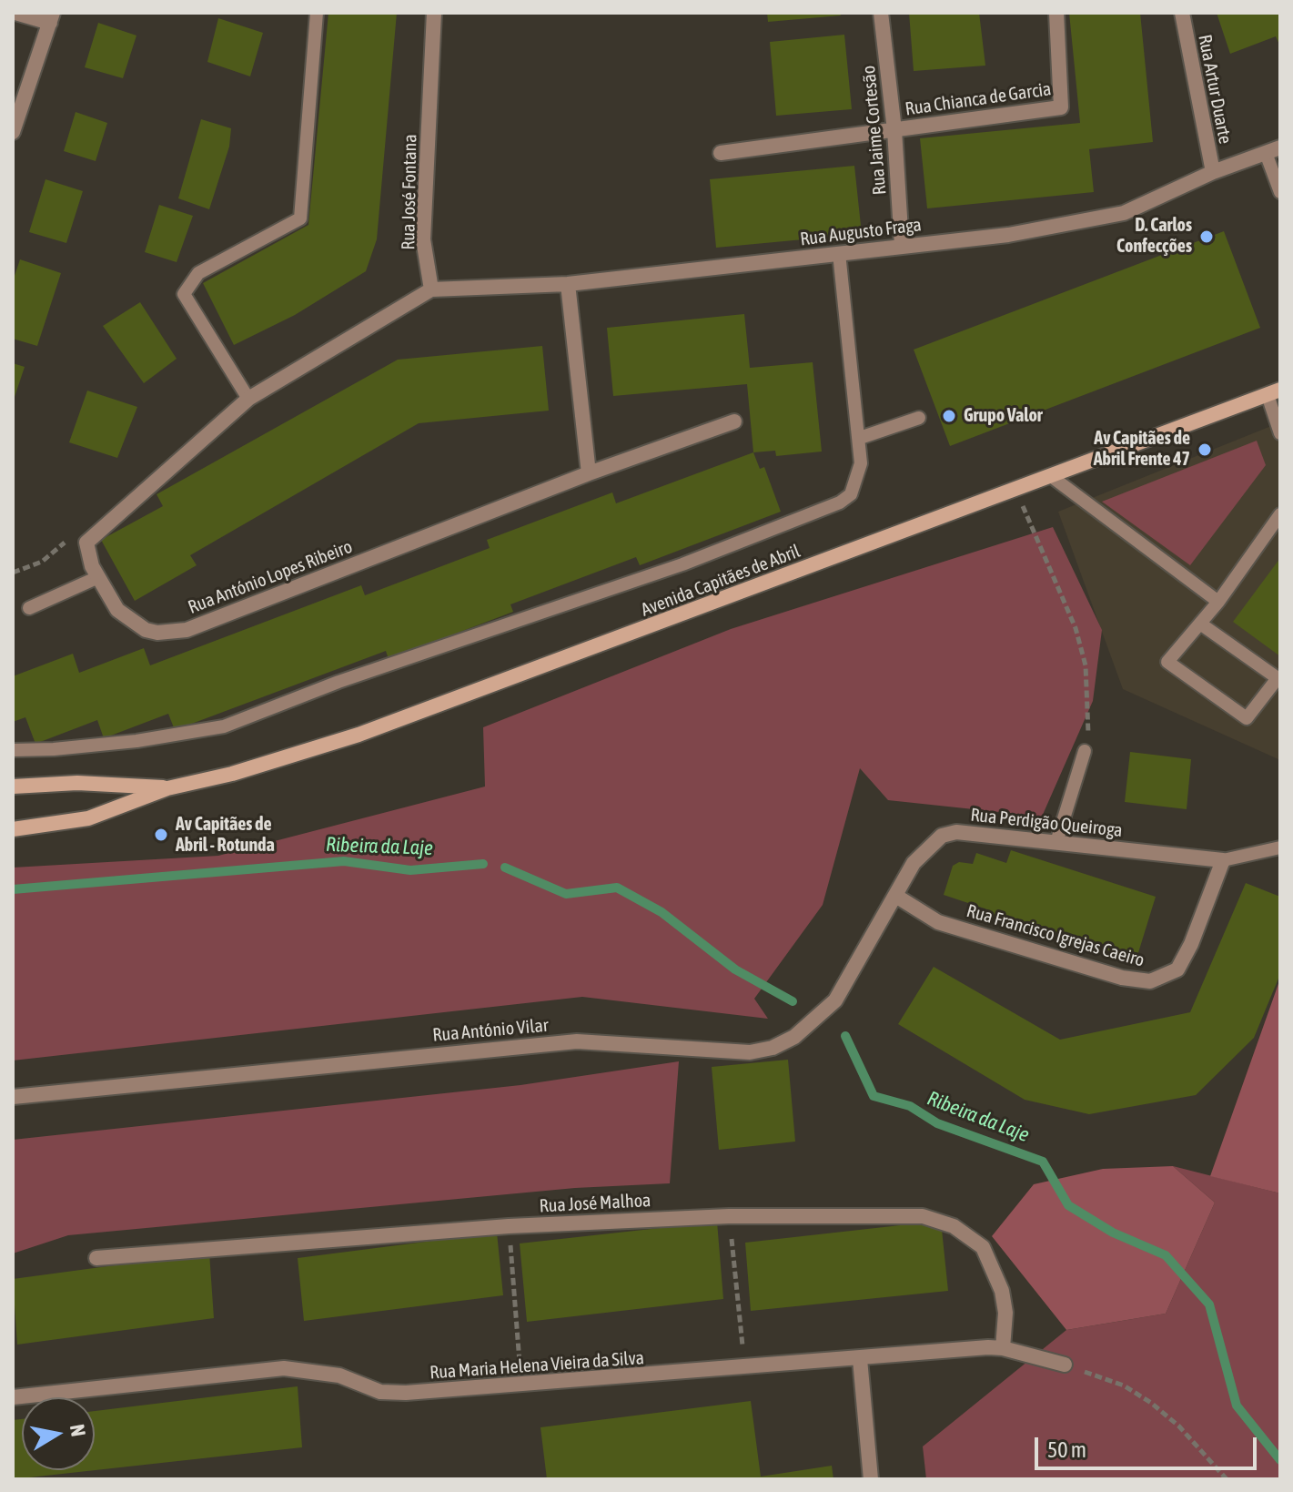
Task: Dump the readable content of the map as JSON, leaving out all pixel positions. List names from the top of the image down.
{
  "streets": {
    "street": [
      "Rua Artur Duarte",
      "Rua Chianca de Garcia",
      "Rua Jaime Cortesão",
      "Rua José Fontana",
      "Rua Augusto Fraga",
      "Rua António Lopes Ribeiro",
      "Avenida Capitães de Abril",
      "Rua Perdigão Queiroga",
      "Rua Francisco Igrejas Caeiro",
      "Rua António Vilar",
      "Rua José Malhoa",
      "Rua Maria Helena Vieira da Silva"
    ]
  },
  "crossings": [
    ["Rua Artur Duarte", "Rua Augusto Fraga"],
    ["Rua Chianca de Garcia", "Rua Jaime Cortesão"],
    ["Rua Jaime Cortesão", "Rua Augusto Fraga"],
    ["Rua José Fontana", "Rua Augusto Fraga"],
    ["Rua Perdigão Queiroga", "Rua Francisco Igrejas Caeiro"],
    ["Rua Perdigão Queiroga", "Rua António Vilar"],
    ["Rua Francisco Igrejas Caeiro", "Rua António Vilar"],
    ["Rua José Malhoa", "Rua Maria Helena Vieira da Silva"]
  ],
  "water": ["Ribeira da Laje"],
  "places": [
    "D. Carlos Confecções",
    "Grupo Valor",
    "Av Capitães de Abril Frente 47",
    "Av Capitães de Abril - Rotunda"
  ],
  "scale_bar": "50 m",
  "north": "right"
}
